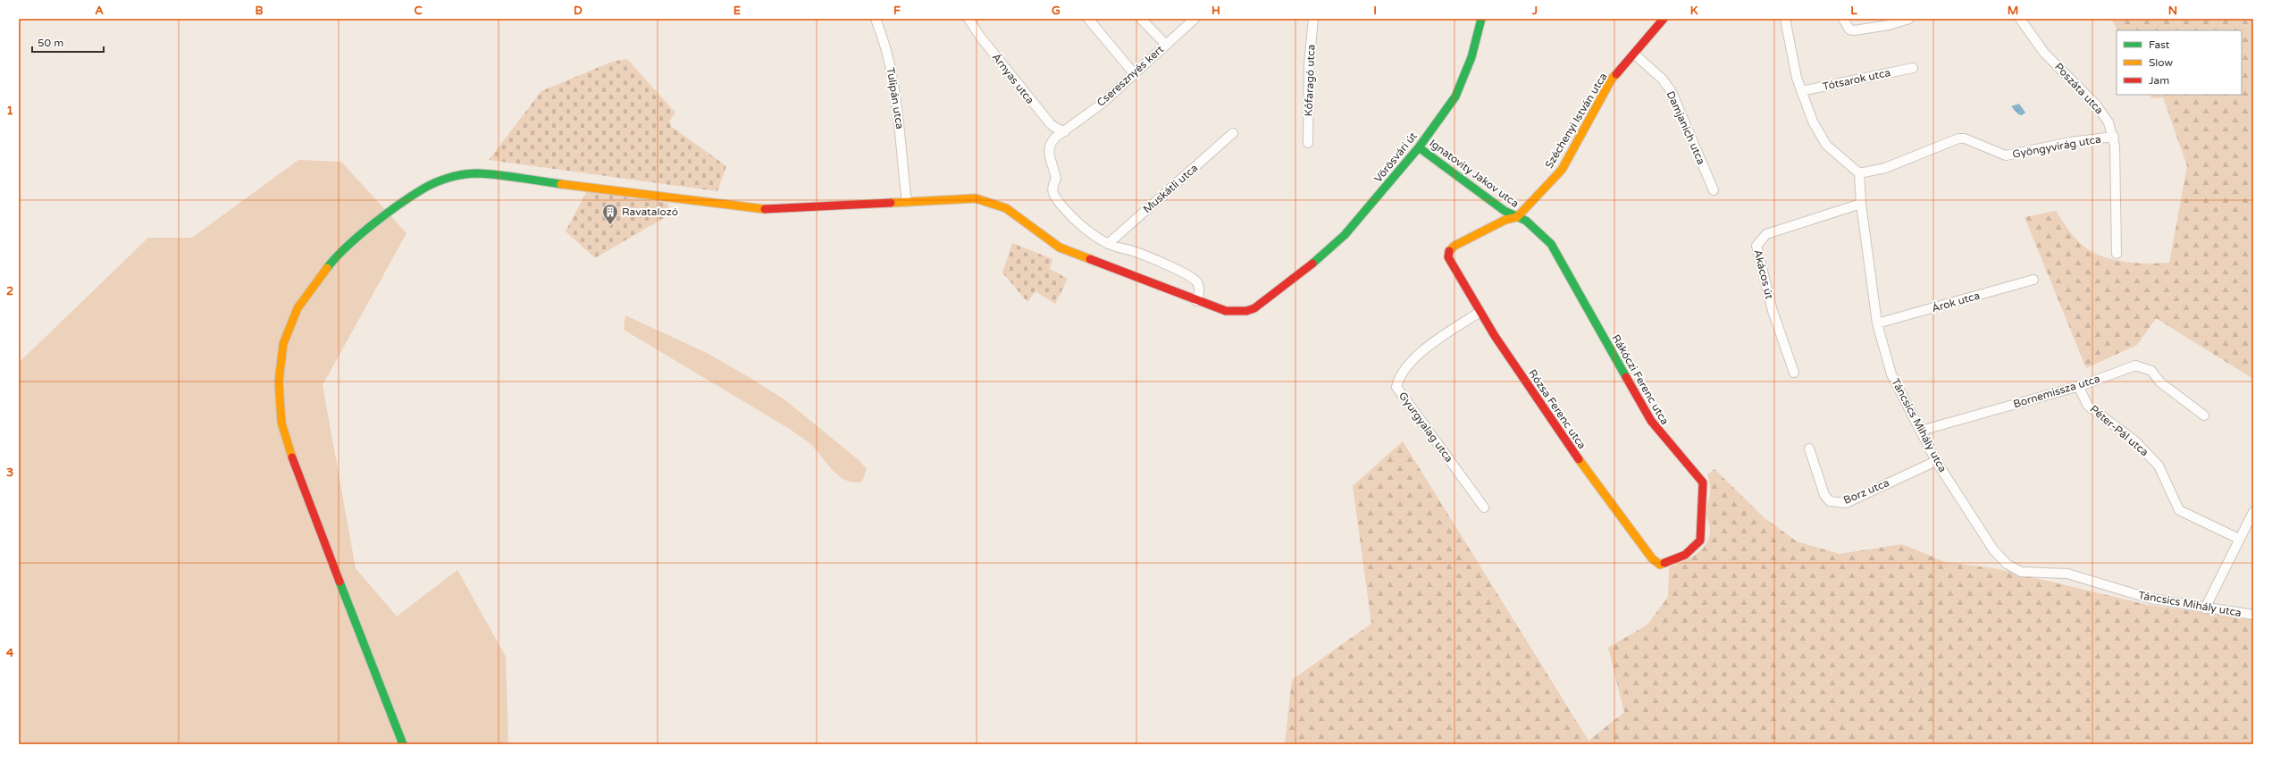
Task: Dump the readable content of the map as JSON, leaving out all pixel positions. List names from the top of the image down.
{
  "streets": {
    "main road": [
      "Széchenyi István utca",
      "Vörösvári út",
      "Ignatovity Jakov utca",
      "Rákóczi Ferenc utca",
      "Rózsa Ferenc utca"
    ],
    "street": [
      "Cseresznyés kert",
      "Árnyas utca",
      "Tótsarok utca",
      "Kőfaragó utca",
      "Poszáta utca",
      "Tulipán utca",
      "Damjanich utca",
      "Gyöngyvirág utca",
      "Muskátli utca",
      "Akácos út",
      "Árok utca",
      "Bornemissza utca",
      "Táncsics Mihály utca",
      "Gyurgyalag utca",
      "Péter-Pál utca",
      "Borz utca"
    ]
  },
  "crossings": [
    ["Cseresznyés kert", "Árnyas utca"],
    ["Cseresznyés kert", "Muskátli utca"],
    ["Poszáta utca", "Gyöngyvirág utca"],
    ["Tulipán utca", "Vörösvári út"],
    ["Széchenyi István utca", "Damjanich utca"],
    ["Széchenyi István utca", "Ignatovity Jakov utca"],
    ["Széchenyi István utca", "Rákóczi Ferenc utca"],
    ["Széchenyi István utca", "Rózsa Ferenc utca"],
    ["Gyöngyvirág utca", "Táncsics Mihály utca"],
    ["Vörösvári út", "Ignatovity Jakov utca"],
    ["Ignatovity Jakov utca", "Rákóczi Ferenc utca"],
    ["Akácos út", "Táncsics Mihály utca"],
    ["Árok utca", "Táncsics Mihály utca"],
    ["Rákóczi Ferenc utca", "Rózsa Ferenc utca"],
    ["Bornemissza utca", "Táncsics Mihály utca"],
    ["Bornemissza utca", "Péter-Pál utca"],
    ["Rózsa Ferenc utca", "Gyurgyalag utca"],
    ["Táncsics Mihály utca", "Borz utca"]
  ],
  "places": {
    "building": ["Ravatalozó"]
  },
  "legend": ["Fast", "Slow", "Jam"],
  "scale_bar": "50 m",
  "grid": {
    "columns": [
      "A",
      "B",
      "C",
      "D",
      "E",
      "F",
      "G",
      "H",
      "I",
      "J",
      "K",
      "L",
      "M",
      "N"
    ],
    "rows": [
      "1",
      "2",
      "3",
      "4"
    ]
  }
}
